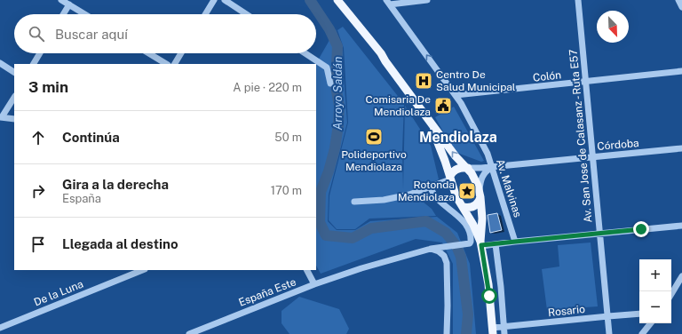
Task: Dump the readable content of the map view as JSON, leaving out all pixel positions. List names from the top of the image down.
{
  "streets": {
    "street": [
      "Colón",
      "Av. San Jose de Calasanz - Ruta E57",
      "Córdoba",
      "Av. Malvinas",
      "España Este",
      "De la Luna",
      "Rosario"
    ]
  },
  "crossings": [
    ["Colón", "Av. San Jose de Calasanz - Ruta E57"],
    ["Colón", "Av. Malvinas"],
    ["Av. San Jose de Calasanz - Ruta E57", "Córdoba"],
    ["Av. San Jose de Calasanz - Ruta E57", "Rosario"],
    ["Córdoba", "Av. Malvinas"]
  ],
  "one_way": ["Av. Malvinas"],
  "districts": ["Mendiolaza"],
  "water": ["Arroyo Saldán"],
  "places": {
    "hospital": ["Centro De Salud Municipal"],
    "public building": ["Comisaria De Mendiolaza"],
    "sports": ["Polideportivo Mendiolaza"],
    "place": ["Rotonda Mendiolaza"]
  },
  "north": "bottom right",
  "page": {
    "search": "Buscar aquí",
    "heading": ["3 min", "A pie · 220 m"],
    "list": [
      ["Continúa", "50 m"],
      ["Gira a la derecha", "España", "170 m"],
      "Llegada al destino"
    ],
    "map_buttons": ["+", "−"]
  }
}
